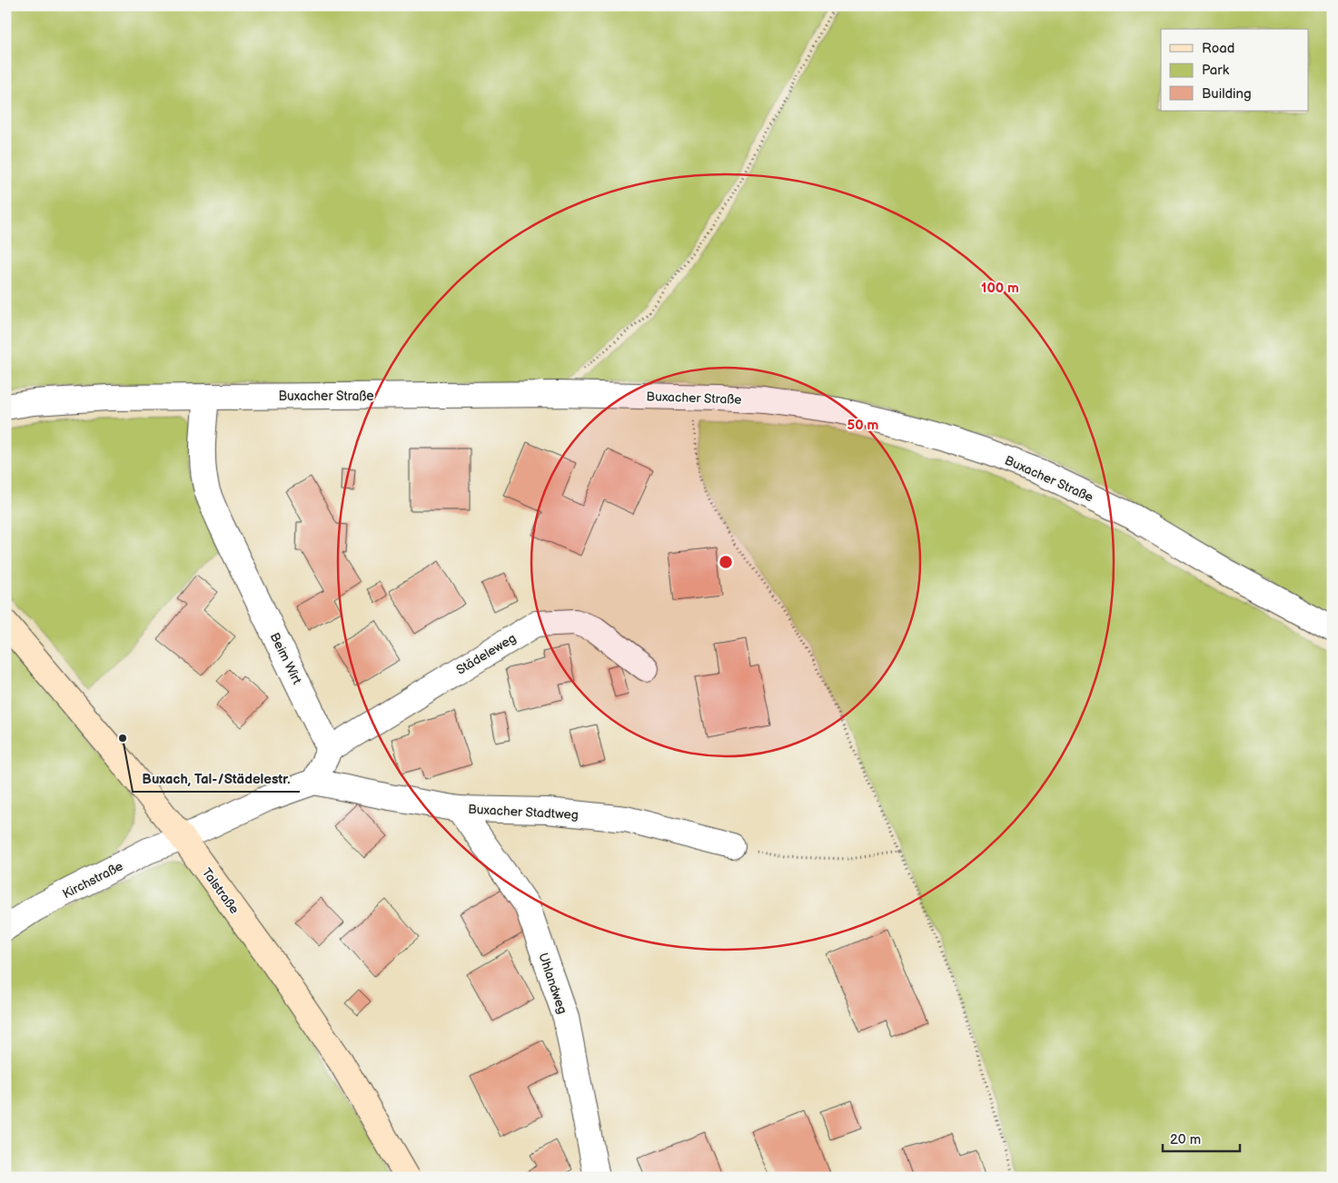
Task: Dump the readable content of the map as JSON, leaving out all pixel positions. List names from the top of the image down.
{
  "streets": {
    "street": [
      "Buxacher Straße",
      "Städeleweg",
      "Beim Wirt",
      "Buxacher Stadtweg",
      "Kirchstraße",
      "Talstraße",
      "Uhlandweg"
    ]
  },
  "crossings": [
    ["Buxacher Straße", "Beim Wirt"],
    ["Städeleweg", "Beim Wirt"],
    ["Buxacher Stadtweg", "Uhlandweg"],
    ["Kirchstraße", "Talstraße"]
  ],
  "places": ["Buxach, Tal-/Städelestr."],
  "legend": ["Road", "Park", "Building"],
  "scale_bar": "20 m",
  "rings": ["100 m", "50 m"]
}
